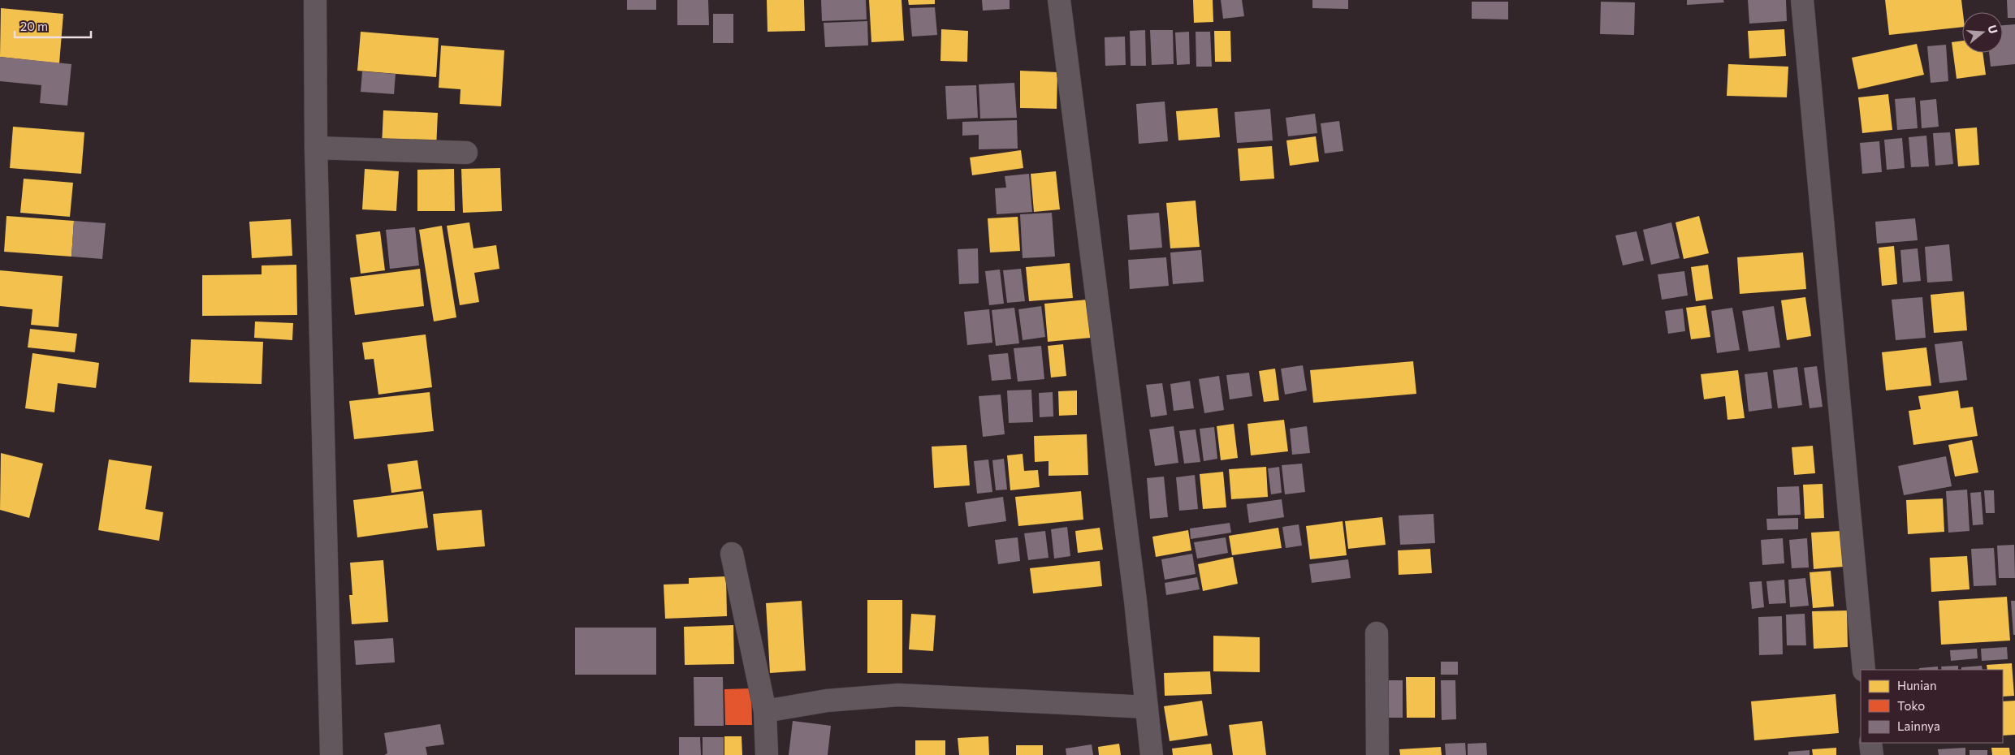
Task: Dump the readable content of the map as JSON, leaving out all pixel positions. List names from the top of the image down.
{
  "legend": ["Hunian", "Toko", "Lainnya"],
  "scale_bar": "20 m",
  "north": "right"
}
